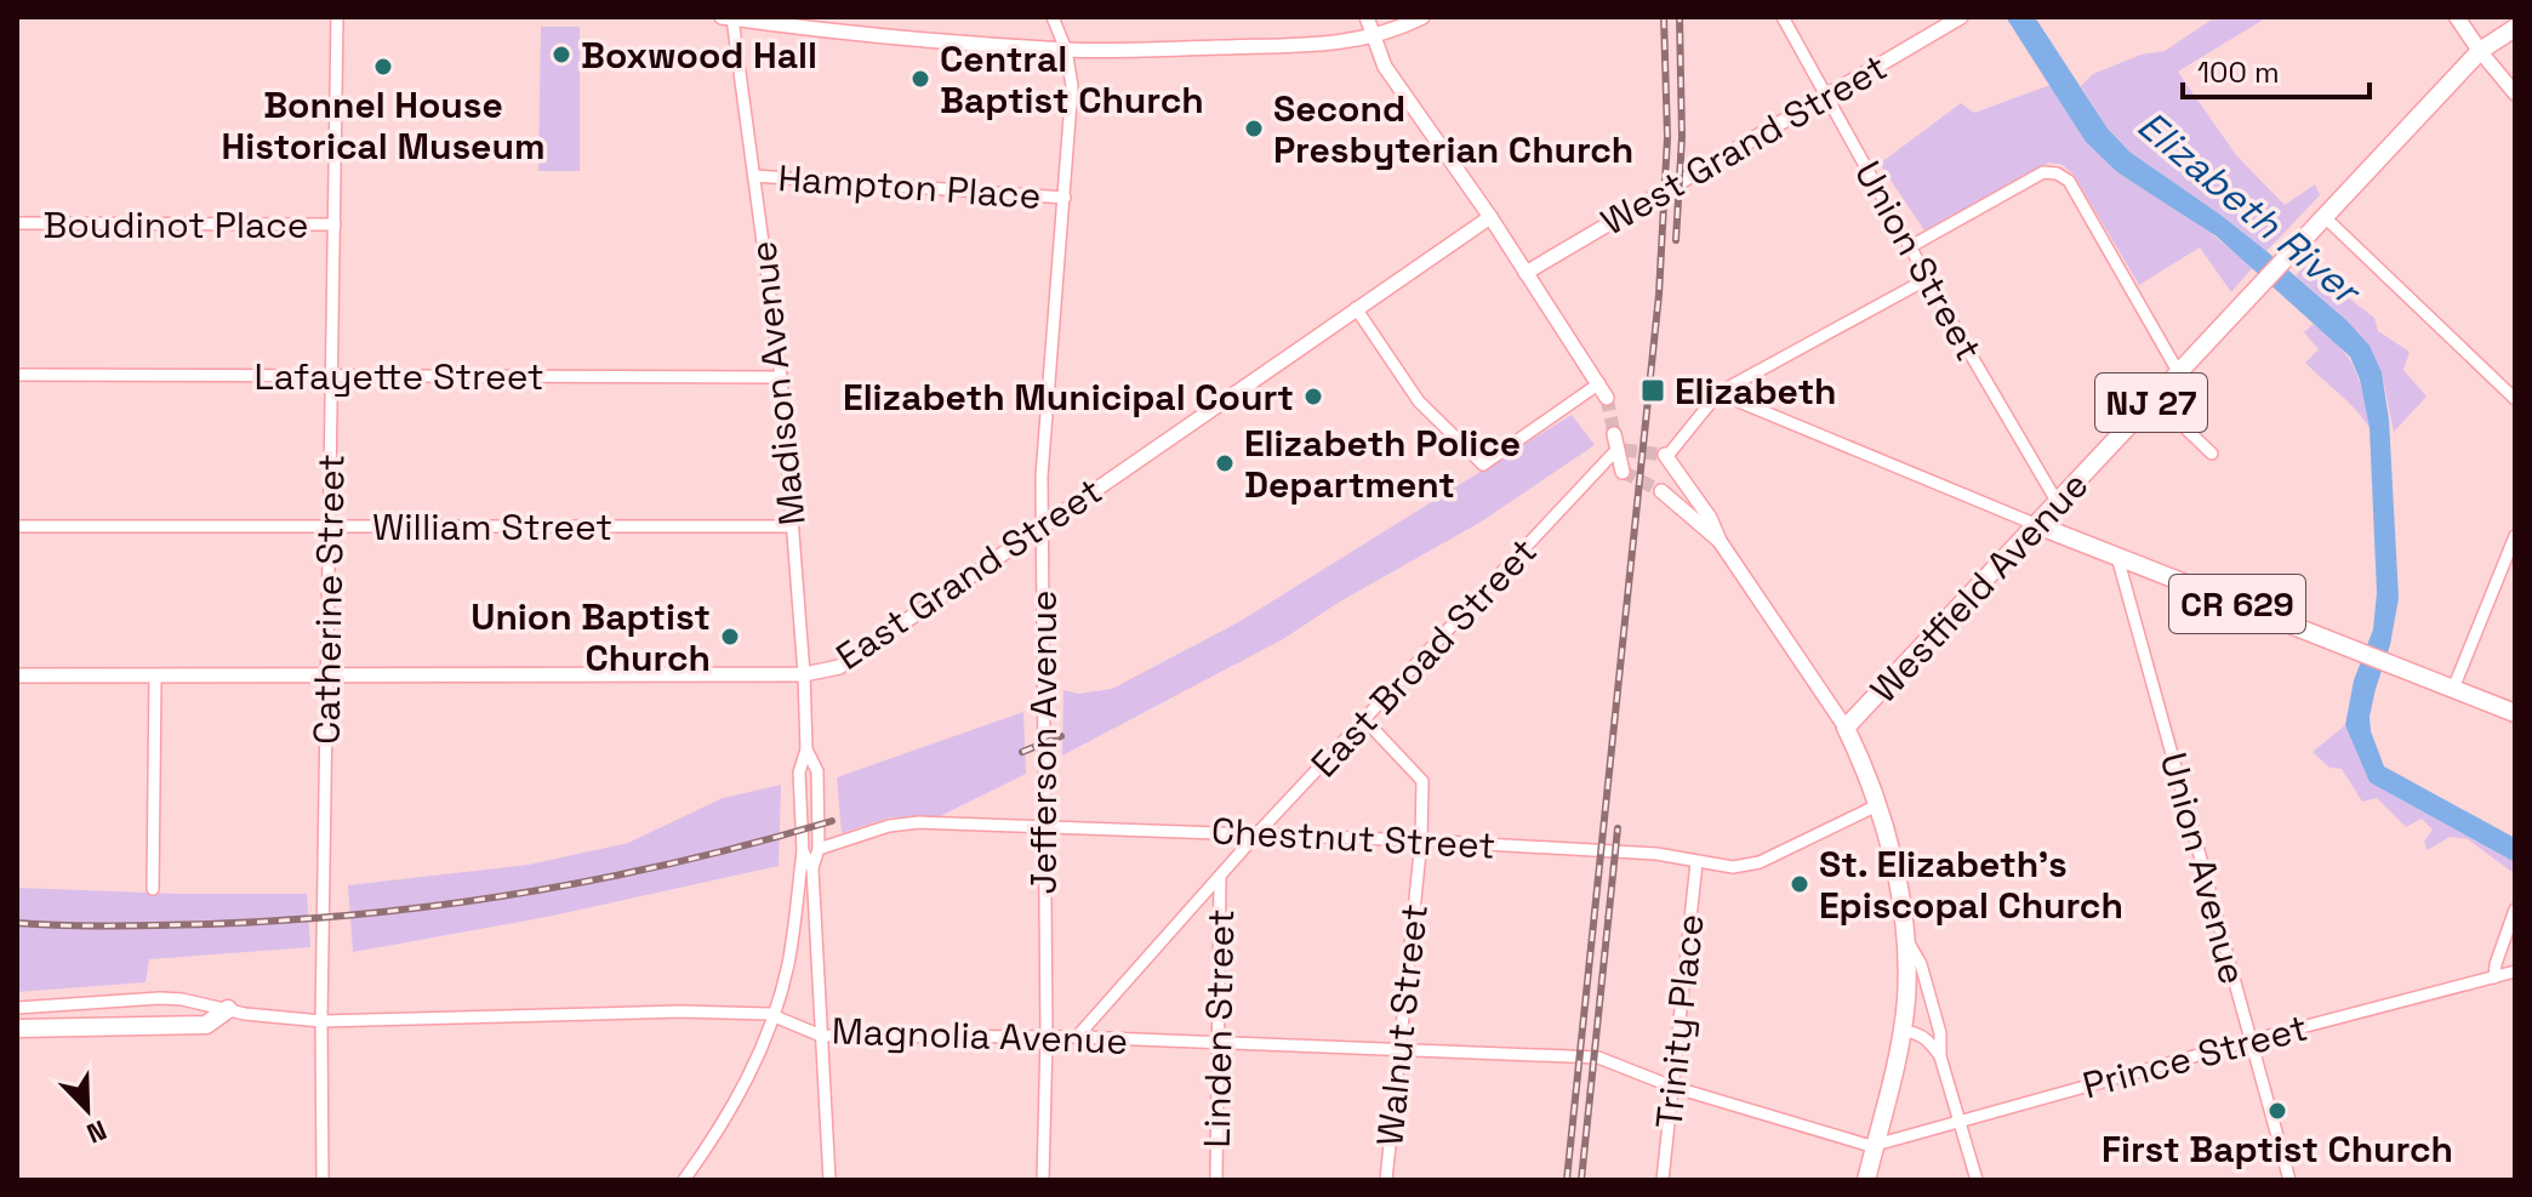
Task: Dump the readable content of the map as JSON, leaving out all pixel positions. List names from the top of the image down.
{
  "streets": {
    "main road": ["NJ 27", "Westfield Avenue", "CR 629"],
    "street": [
      "West Grand Street",
      "Hampton Place",
      "Boudinot Place",
      "Union Street",
      "Lafayette Street",
      "Madison Avenue",
      "William Street",
      "East Grand Street",
      "Catherine Street",
      "East Broad Street",
      "Jefferson Avenue",
      "Chestnut Street",
      "Union Avenue",
      "Trinity Place",
      "Walnut Street",
      "Linden Street",
      "Magnolia Avenue",
      "Prince Street"
    ]
  },
  "crossings": [
    ["West Grand Street", "Union Street"],
    ["Hampton Place", "Madison Avenue"],
    ["Hampton Place", "Jefferson Avenue"],
    ["Boudinot Place", "Catherine Street"],
    ["Union Street", "Westfield Avenue"],
    ["Lafayette Street", "Madison Avenue"],
    ["Lafayette Street", "Catherine Street"],
    ["Madison Avenue", "William Street"],
    ["Madison Avenue", "East Grand Street"],
    ["Madison Avenue", "Chestnut Street"],
    ["Madison Avenue", "Magnolia Avenue"],
    ["William Street", "Catherine Street"],
    ["East Grand Street", "Catherine Street"],
    ["East Grand Street", "Jefferson Avenue"],
    ["Westfield Avenue", "CR 629"],
    ["Catherine Street", "Magnolia Avenue"],
    ["CR 629", "Union Avenue"],
    ["East Broad Street", "Chestnut Street"],
    ["East Broad Street", "Walnut Street"],
    ["East Broad Street", "Linden Street"],
    ["East Broad Street", "Magnolia Avenue"],
    ["Jefferson Avenue", "Chestnut Street"],
    ["Jefferson Avenue", "Magnolia Avenue"],
    ["Chestnut Street", "Trinity Place"],
    ["Chestnut Street", "Walnut Street"],
    ["Union Avenue", "Prince Street"],
    ["Trinity Place", "Magnolia Avenue"],
    ["Walnut Street", "Magnolia Avenue"],
    ["Linden Street", "Magnolia Avenue"],
    ["Magnolia Avenue", "Prince Street"]
  ],
  "water": ["Elizabeth River"],
  "places": {
    "other": [
      "Boxwood Hall",
      "Bonnel House Historical Museum",
      "Central Baptist Church",
      "Second Presbyterian Church",
      "Elizabeth Municipal Court",
      "Elizabeth Police Department",
      "Union Baptist Church",
      "St. Elizabeth's Episcopal Church",
      "First Baptist Church"
    ],
    "transit": ["Elizabeth"]
  },
  "scale_bar": "100 m",
  "north": "bottom right"
}
